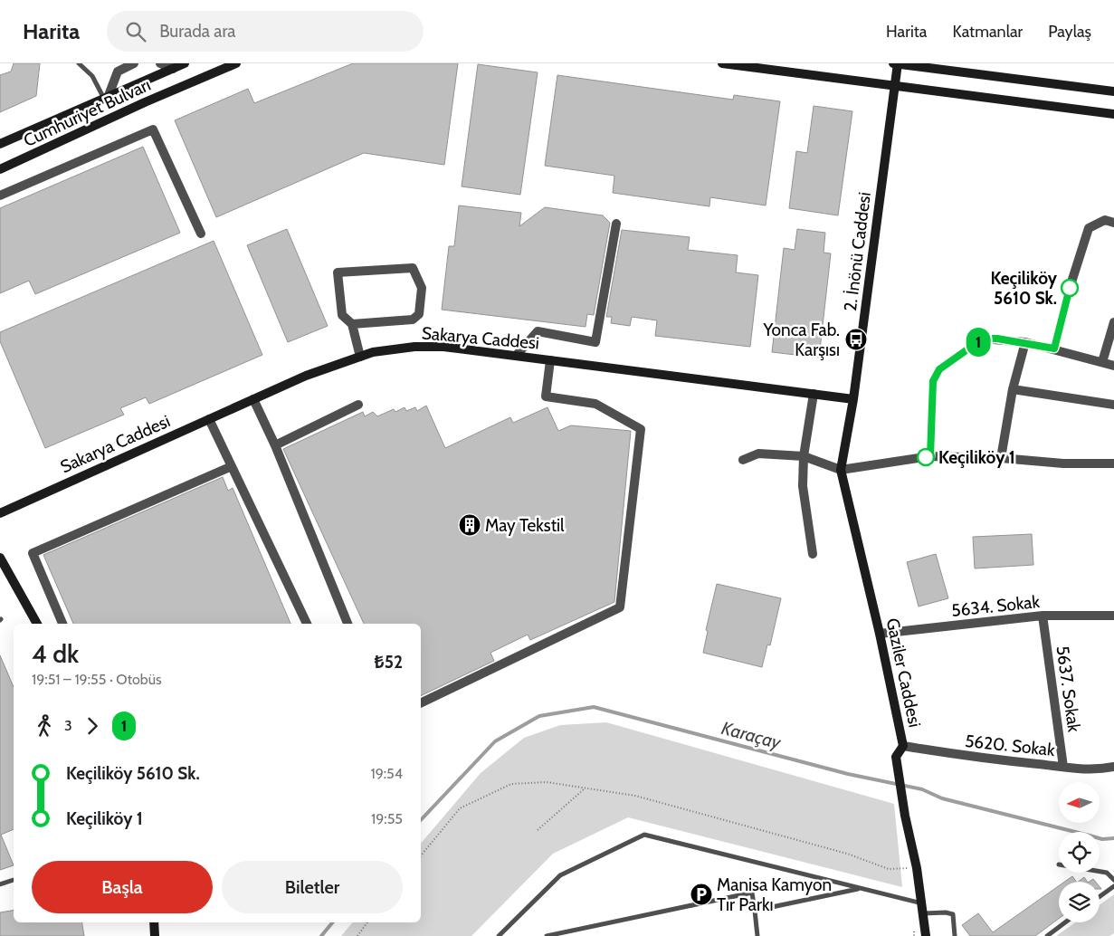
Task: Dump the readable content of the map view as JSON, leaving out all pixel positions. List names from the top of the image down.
{
  "streets": {
    "street": [
      "Cumhuriyet Bulvarı",
      "2. İnönü Caddesi",
      "Sakarya Caddesi",
      "5634. Sokak",
      "Gaziler Caddesi",
      "5637. Sokak",
      "5620. Sokak"
    ]
  },
  "crossings": [
    ["2. İnönü Caddesi", "Sakarya Caddesi"],
    ["2. İnönü Caddesi", "Gaziler Caddesi"],
    ["5634. Sokak", "Gaziler Caddesi"],
    ["5634. Sokak", "5637. Sokak"],
    ["Gaziler Caddesi", "5620. Sokak"],
    ["5637. Sokak", "5620. Sokak"]
  ],
  "water": ["Karaçay"],
  "places": {
    "other": ["Keçiliköy 5610 Sk.", "Keçiliköy 1"],
    "bus stop": ["Yonca Fab. Karşısı"],
    "building": ["May Tekstil"],
    "parking": ["Manisa Kamyon Tır Parkı"]
  },
  "lines": ["bus line 1"],
  "north": "left",
  "page": {
    "header": "Harita",
    "search": "Burada ara",
    "nav": ["Harita", "Katmanlar", "Paylaş"],
    "on_map": "1",
    "heading": ["4 dk", "19:51 – 19:55 · Otobüs", "₺52"],
    "legs": ["3", "1"],
    "list": [
      {
        "name": "Keçiliköy 5610 Sk.",
        "value": "19:54"
      },
      {
        "name": "Keçiliköy 1",
        "value": "19:55"
      }
    ],
    "buttons": ["Başla", "Biletler"]
  }
}
